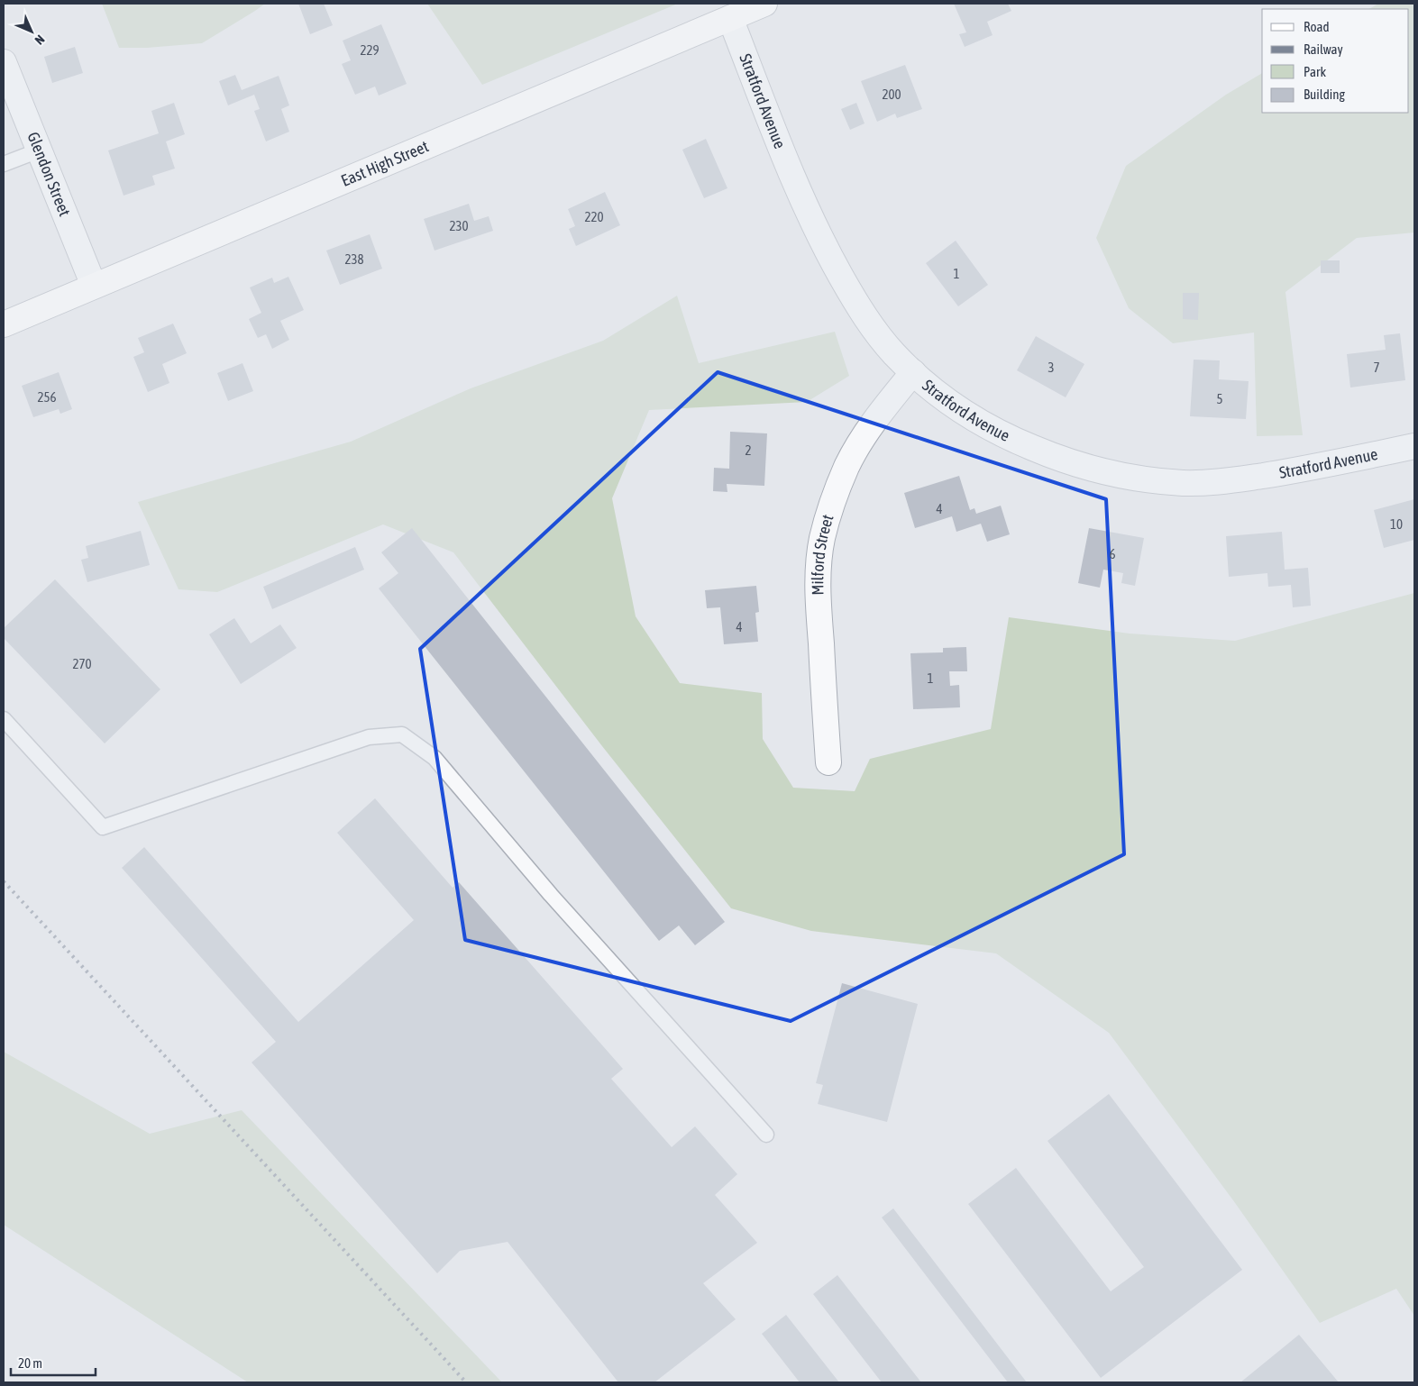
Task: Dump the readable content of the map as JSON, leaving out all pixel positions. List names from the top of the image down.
{
  "streets": {
    "main road": ["East High Street"],
    "street": ["Stratford Avenue", "Glendon Street", "Milford Street"]
  },
  "crossings": [
    ["Stratford Avenue", "East High Street"],
    ["Stratford Avenue", "Milford Street"],
    ["East High Street", "Glendon Street"]
  ],
  "house_numbers": [
    "229",
    "200",
    "220",
    "230",
    "238",
    "1",
    "3",
    "7",
    "256",
    "5",
    "2",
    "4",
    "10",
    "6",
    "4",
    "270",
    "1"
  ],
  "legend": [
    "Road",
    "Railway",
    "Park",
    "Building"
  ],
  "scale_bar": "20 m",
  "north": "bottom right"
}
